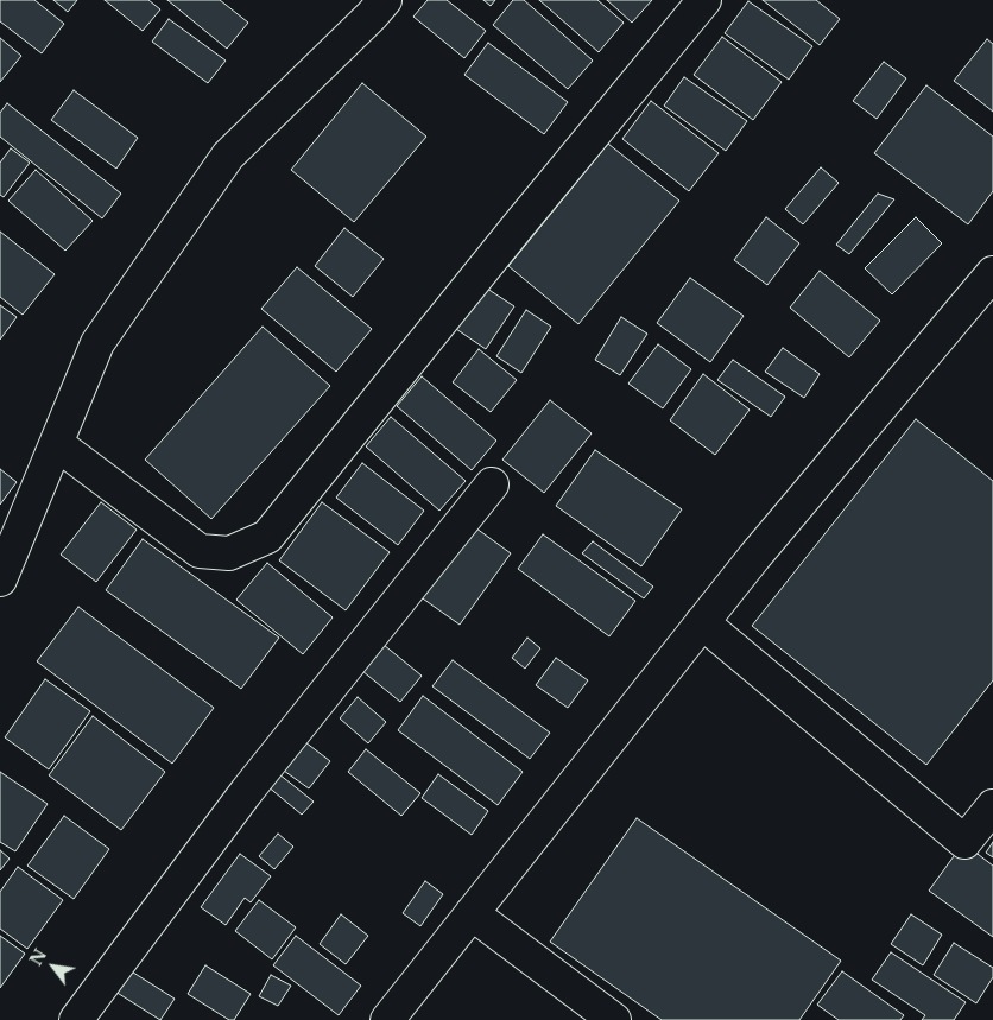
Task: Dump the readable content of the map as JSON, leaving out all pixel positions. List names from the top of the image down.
{
  "north": "top left"
}
